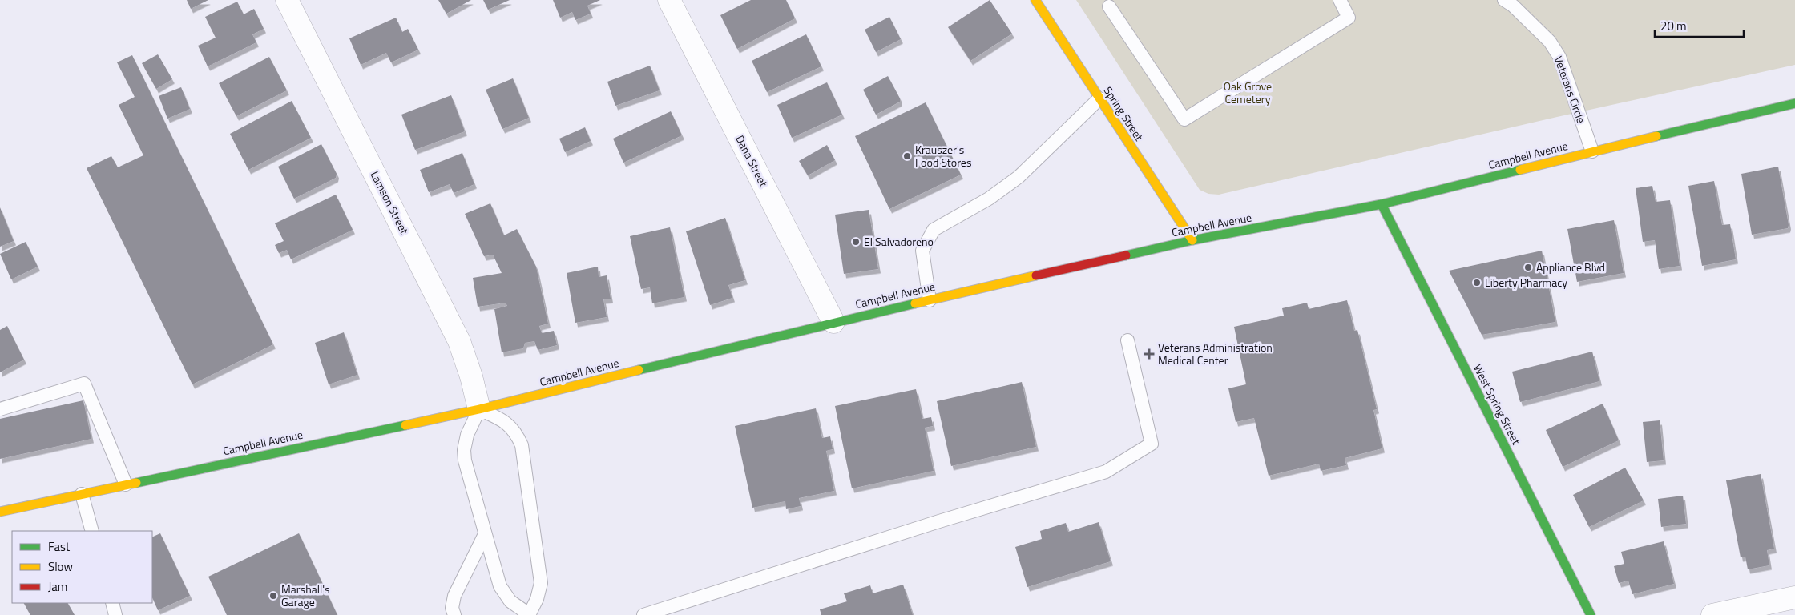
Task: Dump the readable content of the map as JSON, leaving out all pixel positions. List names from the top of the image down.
{
  "streets": {
    "main road": ["Spring Street", "Campbell Avenue", "West Spring Street"],
    "street": ["Dana Street", "Lamson Street"],
    "lane": ["Veterans Circle"]
  },
  "crossings": [
    ["Veterans Circle", "Campbell Avenue"],
    ["Spring Street", "Campbell Avenue"],
    ["Campbell Avenue", "Dana Street"],
    ["Campbell Avenue", "Lamson Street"],
    ["Campbell Avenue", "West Spring Street"]
  ],
  "parks": ["Oak Grove Cemetery"],
  "places": {
    "other": [
      "Krauszer's Food Stores",
      "El Salvadoreno",
      "Appliance Blvd",
      "Liberty Pharmacy",
      "Marshall's Garage"
    ],
    "health": ["Veterans Administration Medical Center"]
  },
  "legend": ["Fast", "Slow", "Jam"],
  "scale_bar": "20 m"
}
